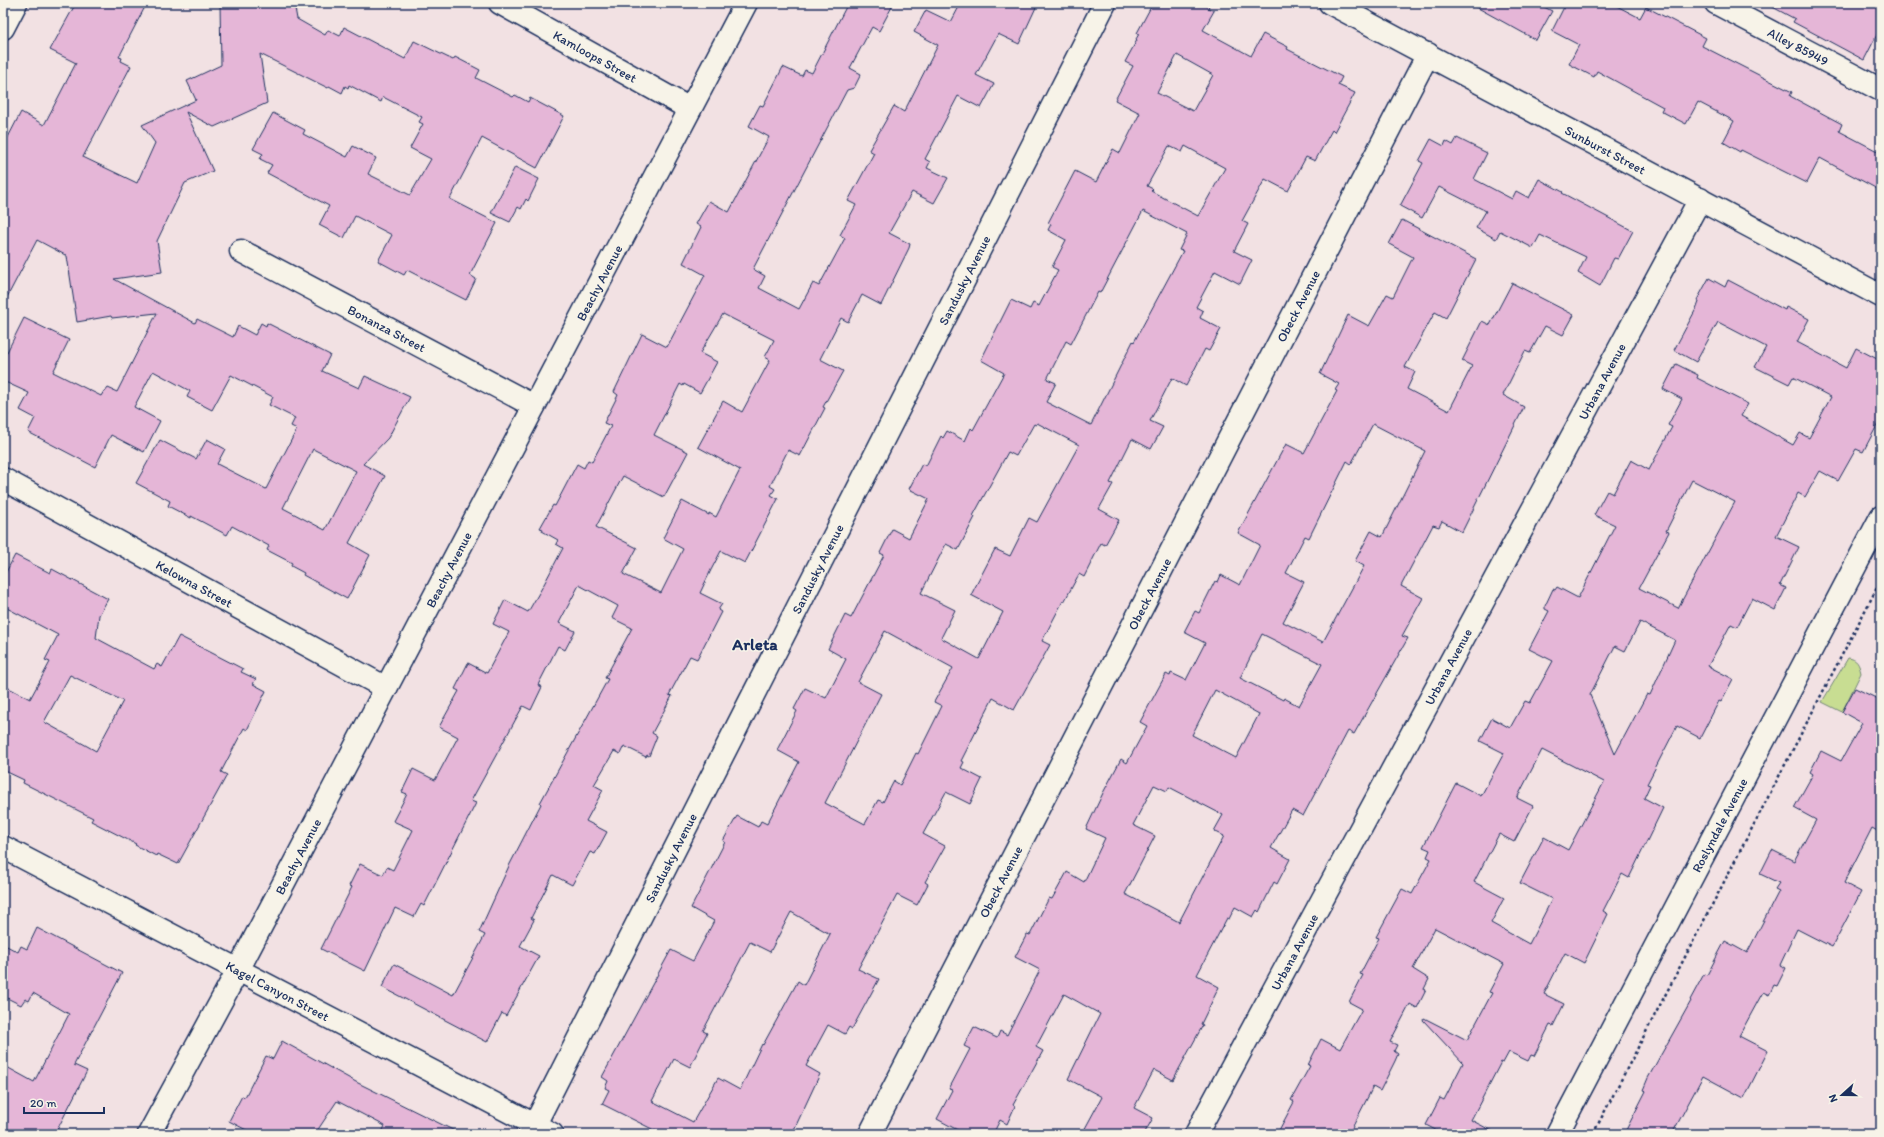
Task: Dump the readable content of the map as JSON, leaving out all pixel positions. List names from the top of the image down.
{
  "streets": {
    "street": [
      "Alley 85949",
      "Kamloops Street",
      "Sunburst Street",
      "Sandusky Avenue",
      "Beachy Avenue",
      "Obeck Avenue",
      "Bonanza Street",
      "Urbana Avenue",
      "Kelowna Street",
      "Roslyndale Avenue",
      "Kagel Canyon Street"
    ]
  },
  "crossings": [
    ["Kamloops Street", "Beachy Avenue"],
    ["Sunburst Street", "Obeck Avenue"],
    ["Sunburst Street", "Urbana Avenue"],
    ["Sandusky Avenue", "Kagel Canyon Street"],
    ["Beachy Avenue", "Bonanza Street"],
    ["Beachy Avenue", "Kelowna Street"],
    ["Beachy Avenue", "Kagel Canyon Street"]
  ],
  "districts": ["Arleta"],
  "scale_bar": "20 m",
  "north": "left"
}
